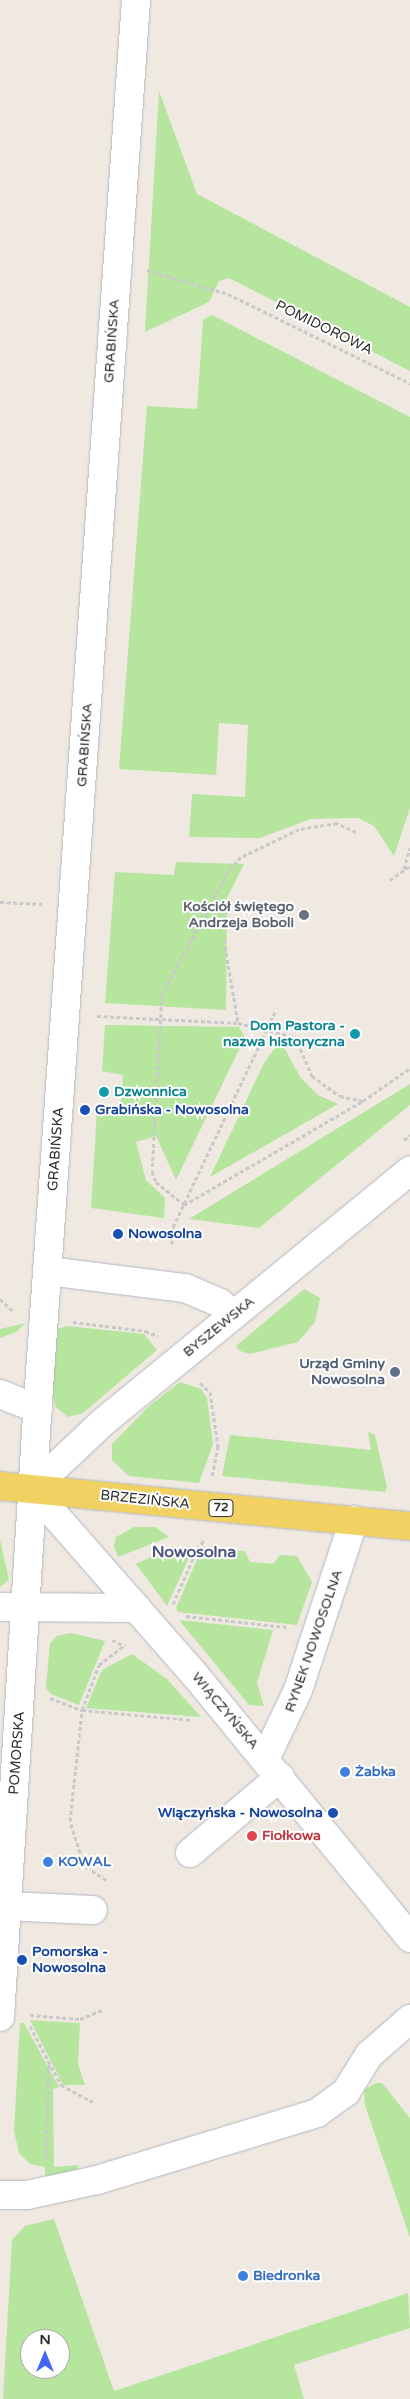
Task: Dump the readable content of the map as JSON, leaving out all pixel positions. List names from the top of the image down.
{
  "streets": {
    "main road": ["BRZEZIŃSKA", "72"],
    "street": [
      "GRABIŃSKA",
      "BYSZEWSKA",
      "RYNEK NOWOSOLNA",
      "WIĄCZYŃSKA",
      "POMORSKA"
    ],
    "path": ["POMIDOROWA"]
  },
  "crossings": [
    ["GRABIŃSKA", "BYSZEWSKA"],
    ["GRABIŃSKA", "BRZEZIŃSKA"],
    ["GRABIŃSKA", "WIĄCZYŃSKA"],
    ["GRABIŃSKA", "POMORSKA"],
    ["BYSZEWSKA", "BRZEZIŃSKA"],
    ["BYSZEWSKA", "WIĄCZYŃSKA"],
    ["BYSZEWSKA", "POMORSKA"],
    ["BRZEZIŃSKA", "RYNEK NOWOSOLNA"],
    ["BRZEZIŃSKA", "WIĄCZYŃSKA"],
    ["BRZEZIŃSKA", "POMORSKA"],
    ["RYNEK NOWOSOLNA", "WIĄCZYŃSKA"],
    ["WIĄCZYŃSKA", "POMORSKA"]
  ],
  "districts": ["Nowosolna"],
  "places": [
    "Kościół świętego Andrzeja Boboli",
    "Dom Pastora - nazwa historyczna",
    "Dzwonnica",
    "Grabińska - Nowosolna",
    "Nowosolna",
    "Urząd Gminy Nowosolna",
    "Żabka",
    "Wiączyńska - Nowosolna",
    "Fiołkowa",
    "KOWAL",
    "Pomorska - Nowosolna",
    "Biedronka"
  ],
  "north": "top"
}
